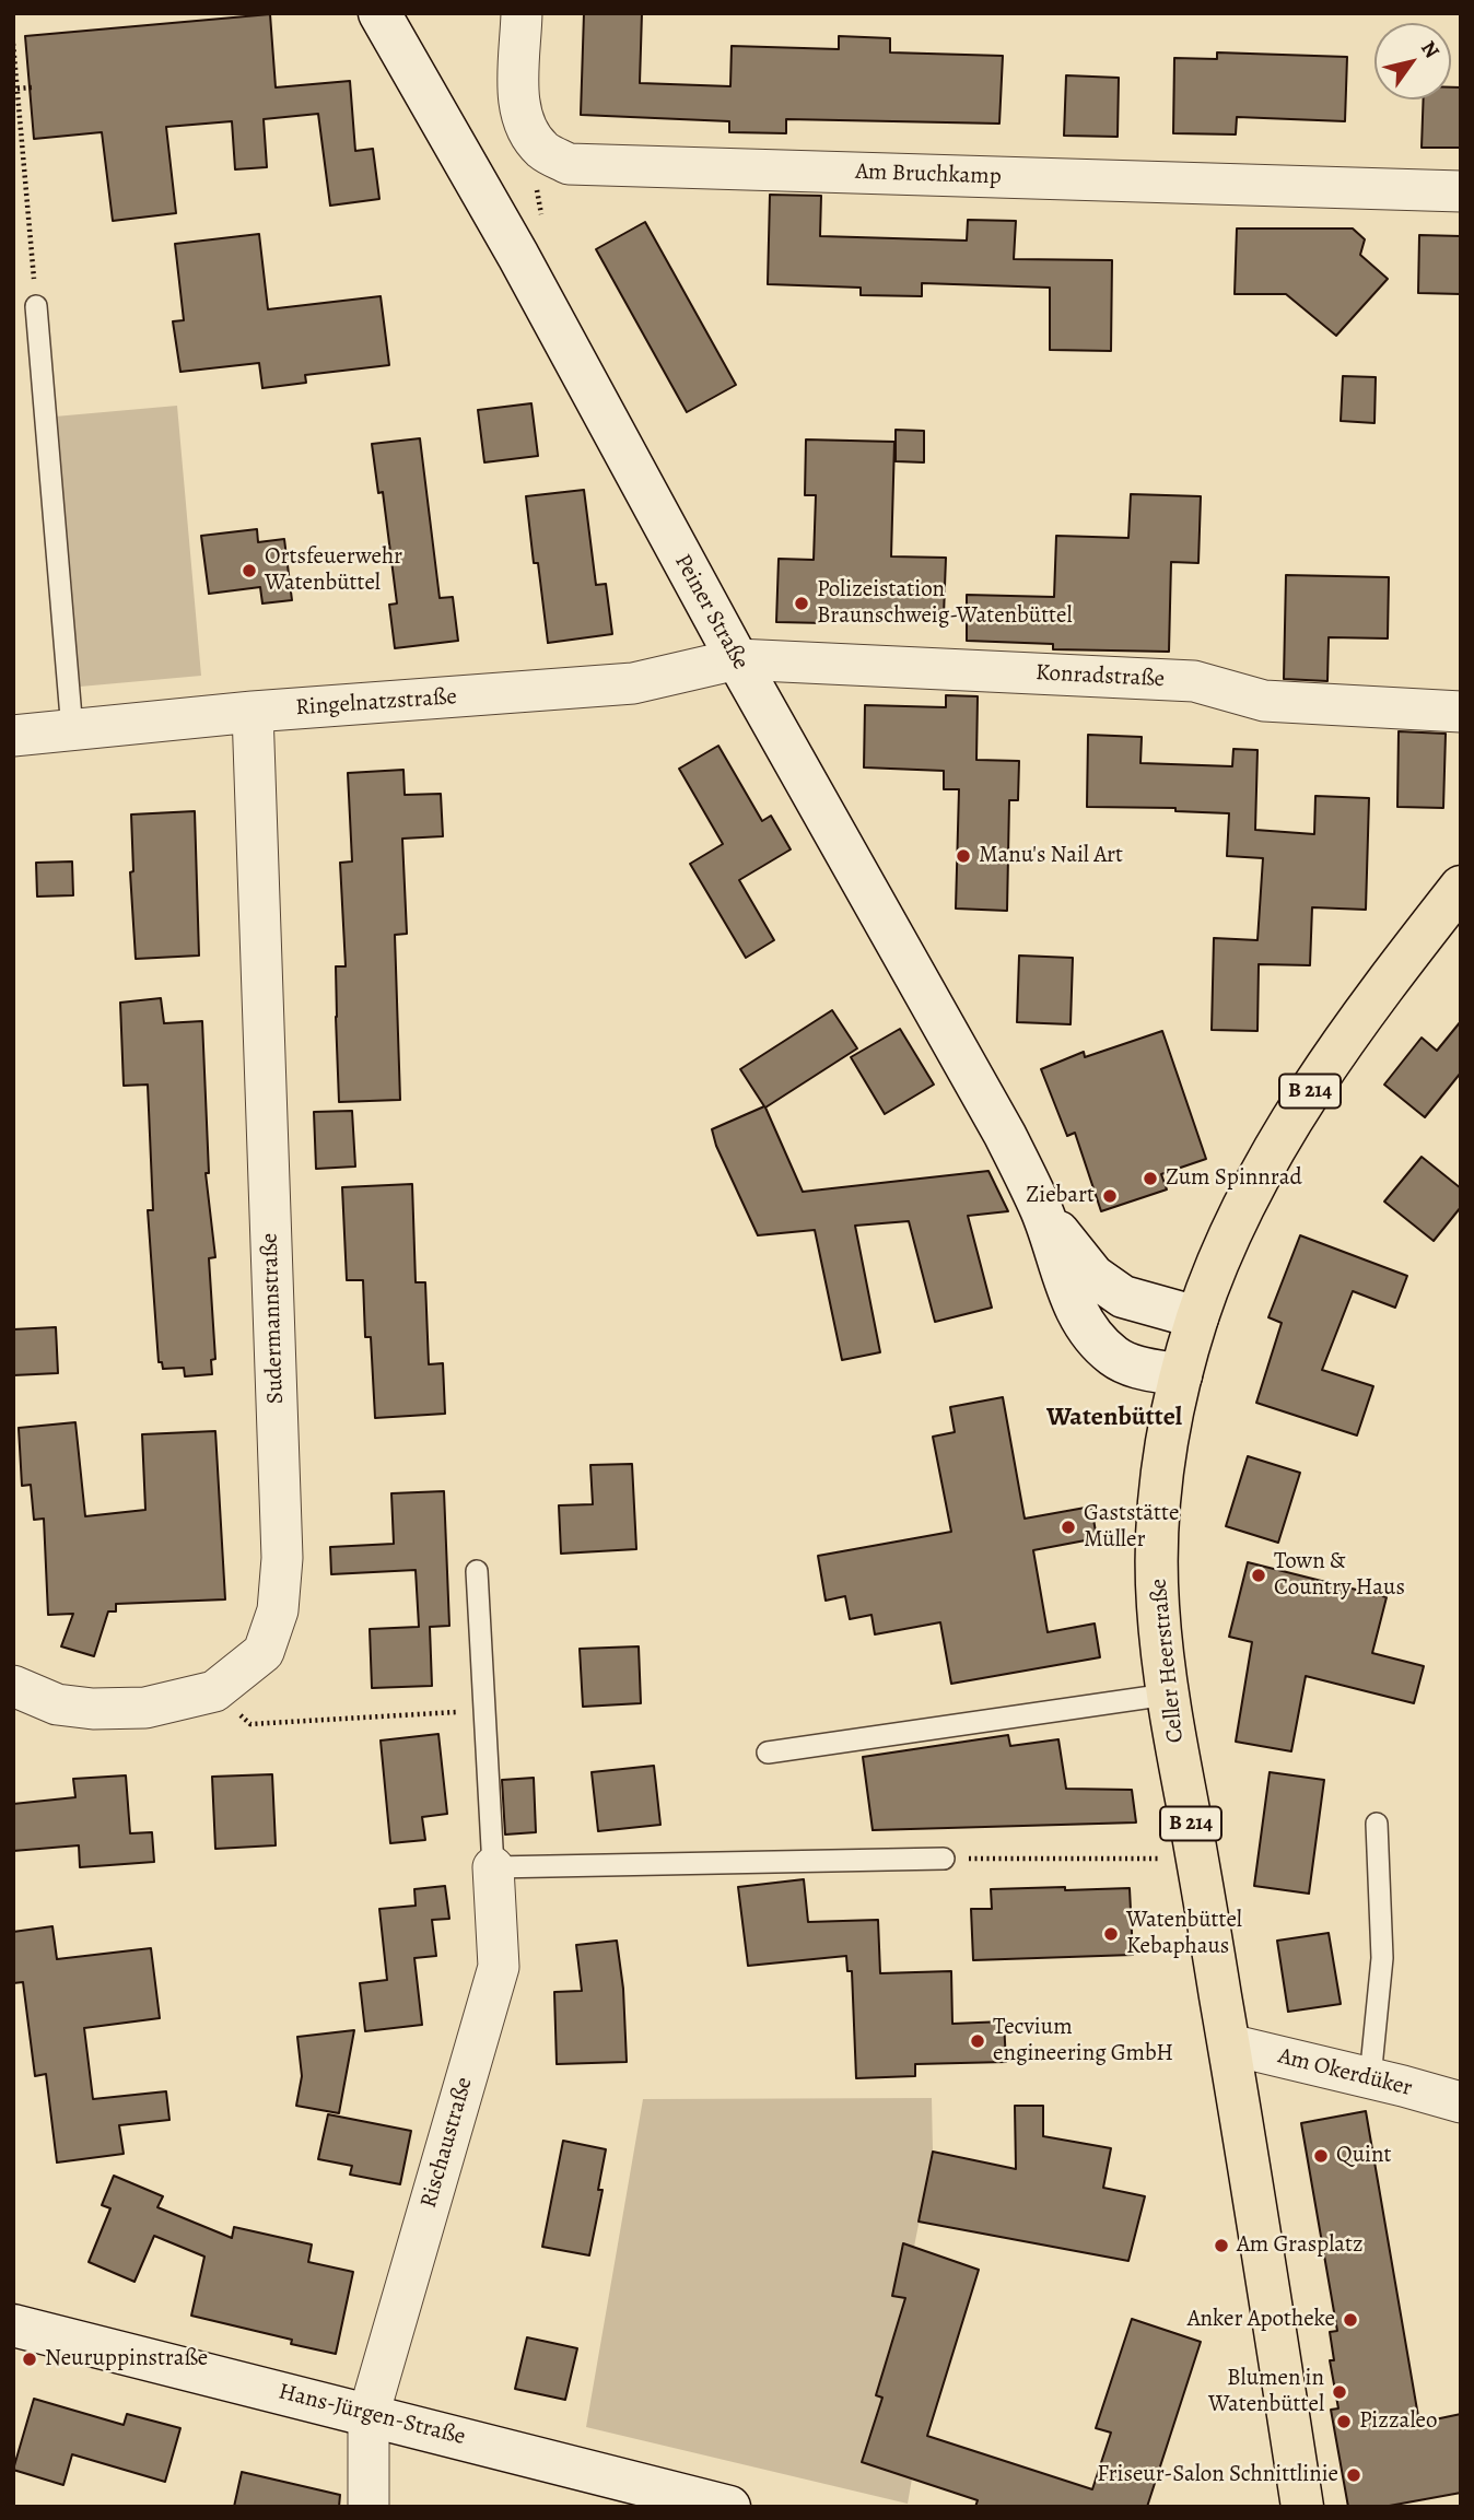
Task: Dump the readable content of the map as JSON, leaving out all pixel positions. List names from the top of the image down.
{
  "streets": {
    "main road": [
      "Peiner Straße",
      "B 214",
      "Celler Heerstraße",
      "Hans-Jürgen-Straße"
    ],
    "street": [
      "Am Bruchkamp",
      "Konradstraße",
      "Ringelnatzstraße",
      "Sudermannstraße",
      "Am Okerdüker",
      "Rischaustraße"
    ]
  },
  "crossings": [
    ["Peiner Straße", "Konradstraße"],
    ["Peiner Straße", "Ringelnatzstraße"],
    ["Peiner Straße", "Celler Heerstraße"],
    ["Konradstraße", "Ringelnatzstraße"],
    ["Ringelnatzstraße", "Sudermannstraße"],
    ["Celler Heerstraße", "Am Okerdüker"],
    ["Rischaustraße", "Hans-Jürgen-Straße"]
  ],
  "districts": ["Watenbüttel"],
  "places": [
    "Ortsfeuerwehr Watenbüttel",
    "Polizeistation Braunschweig-Watenbüttel",
    "Manu's Nail Art",
    "Zum Spinnrad",
    "Ziebart",
    "Gaststätte Müller",
    "Town & Country Haus",
    "Watenbüttel Kebaphaus",
    "Tecvium engineering GmbH",
    "Quint",
    "Am Grasplatz",
    "Anker Apotheke",
    "Neuruppinstraße",
    "Blumen in Watenbüttel",
    "Pizzaleo",
    "Friseur-Salon Schnittlinie"
  ],
  "north": "top right"
}
